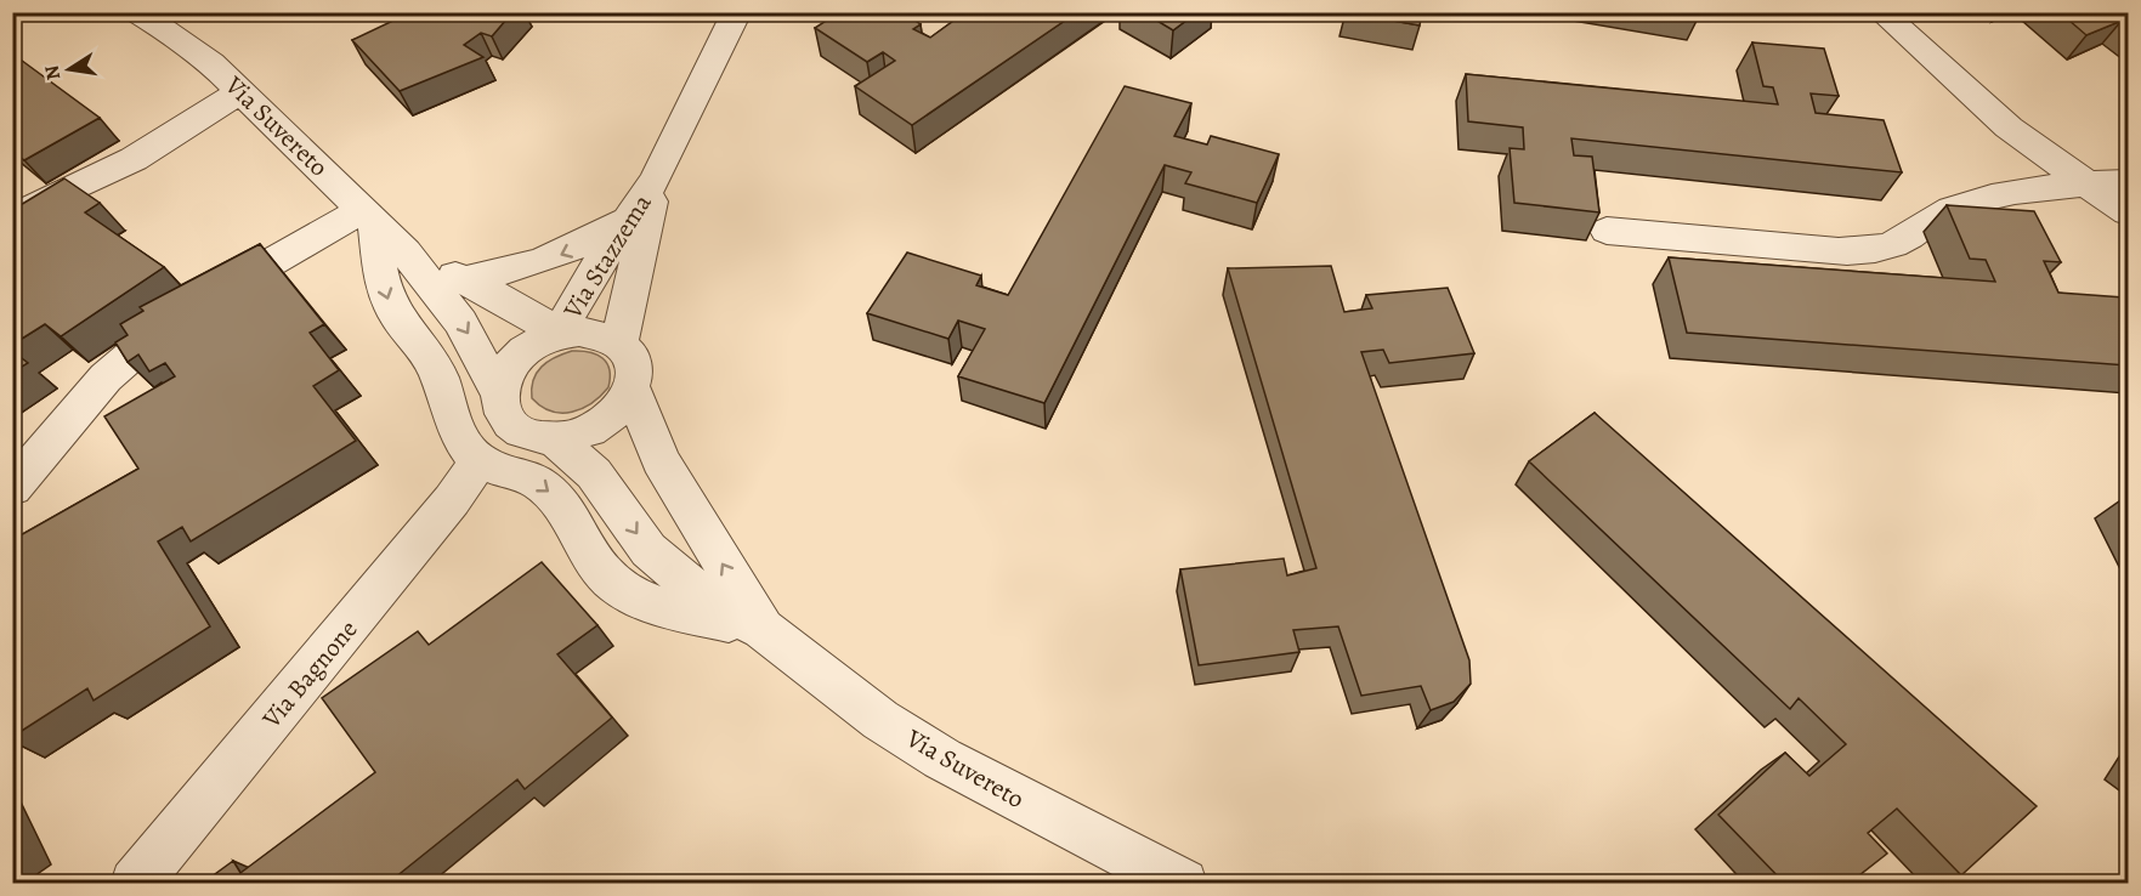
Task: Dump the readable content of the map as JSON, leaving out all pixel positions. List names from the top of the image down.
{
  "streets": {
    "street": ["Via Suvereto", "Via Stazzema", "Via Bagnone"]
  },
  "crossings": [
    ["Via Suvereto", "Via Stazzema"]
  ],
  "north": "left"
}
